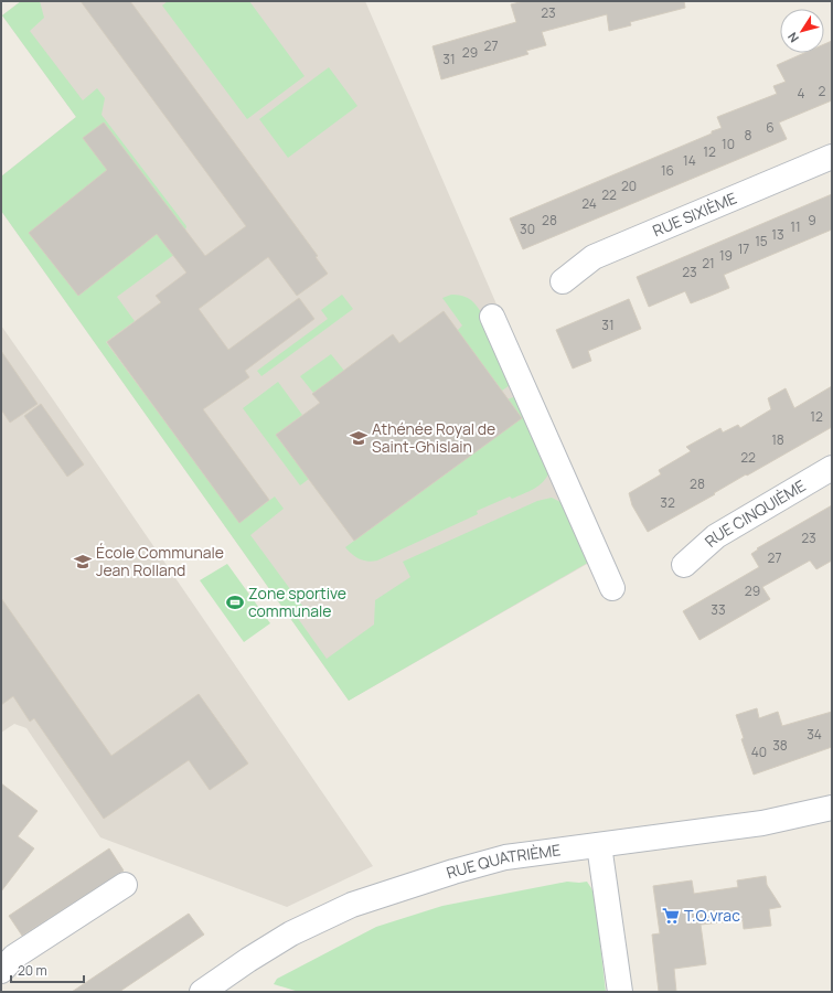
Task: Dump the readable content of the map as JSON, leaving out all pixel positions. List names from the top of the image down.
{
  "streets": {
    "street": ["RUE SIXIÈME", "RUE CINQUIÈME", "RUE QUATRIÈME"]
  },
  "places": {
    "school or university": ["Athénée Royal de Saint-Ghislain", "École Communale Jean Rolland"],
    "sports": ["Zone sportive communale"],
    "supermarket": ["T.O.vrac"]
  },
  "house_numbers": [
    "23",
    "27",
    "29",
    "31",
    "2",
    "4",
    "6",
    "8",
    "10",
    "12",
    "14",
    "16",
    "20",
    "22",
    "24",
    "28",
    "9",
    "11",
    "30",
    "13",
    "15",
    "17",
    "19",
    "21",
    "23",
    "31",
    "12",
    "18",
    "22",
    "28",
    "32",
    "23",
    "27",
    "29",
    "33",
    "34",
    "38",
    "40"
  ],
  "scale_bar": "20 m",
  "north": "bottom left"
}
